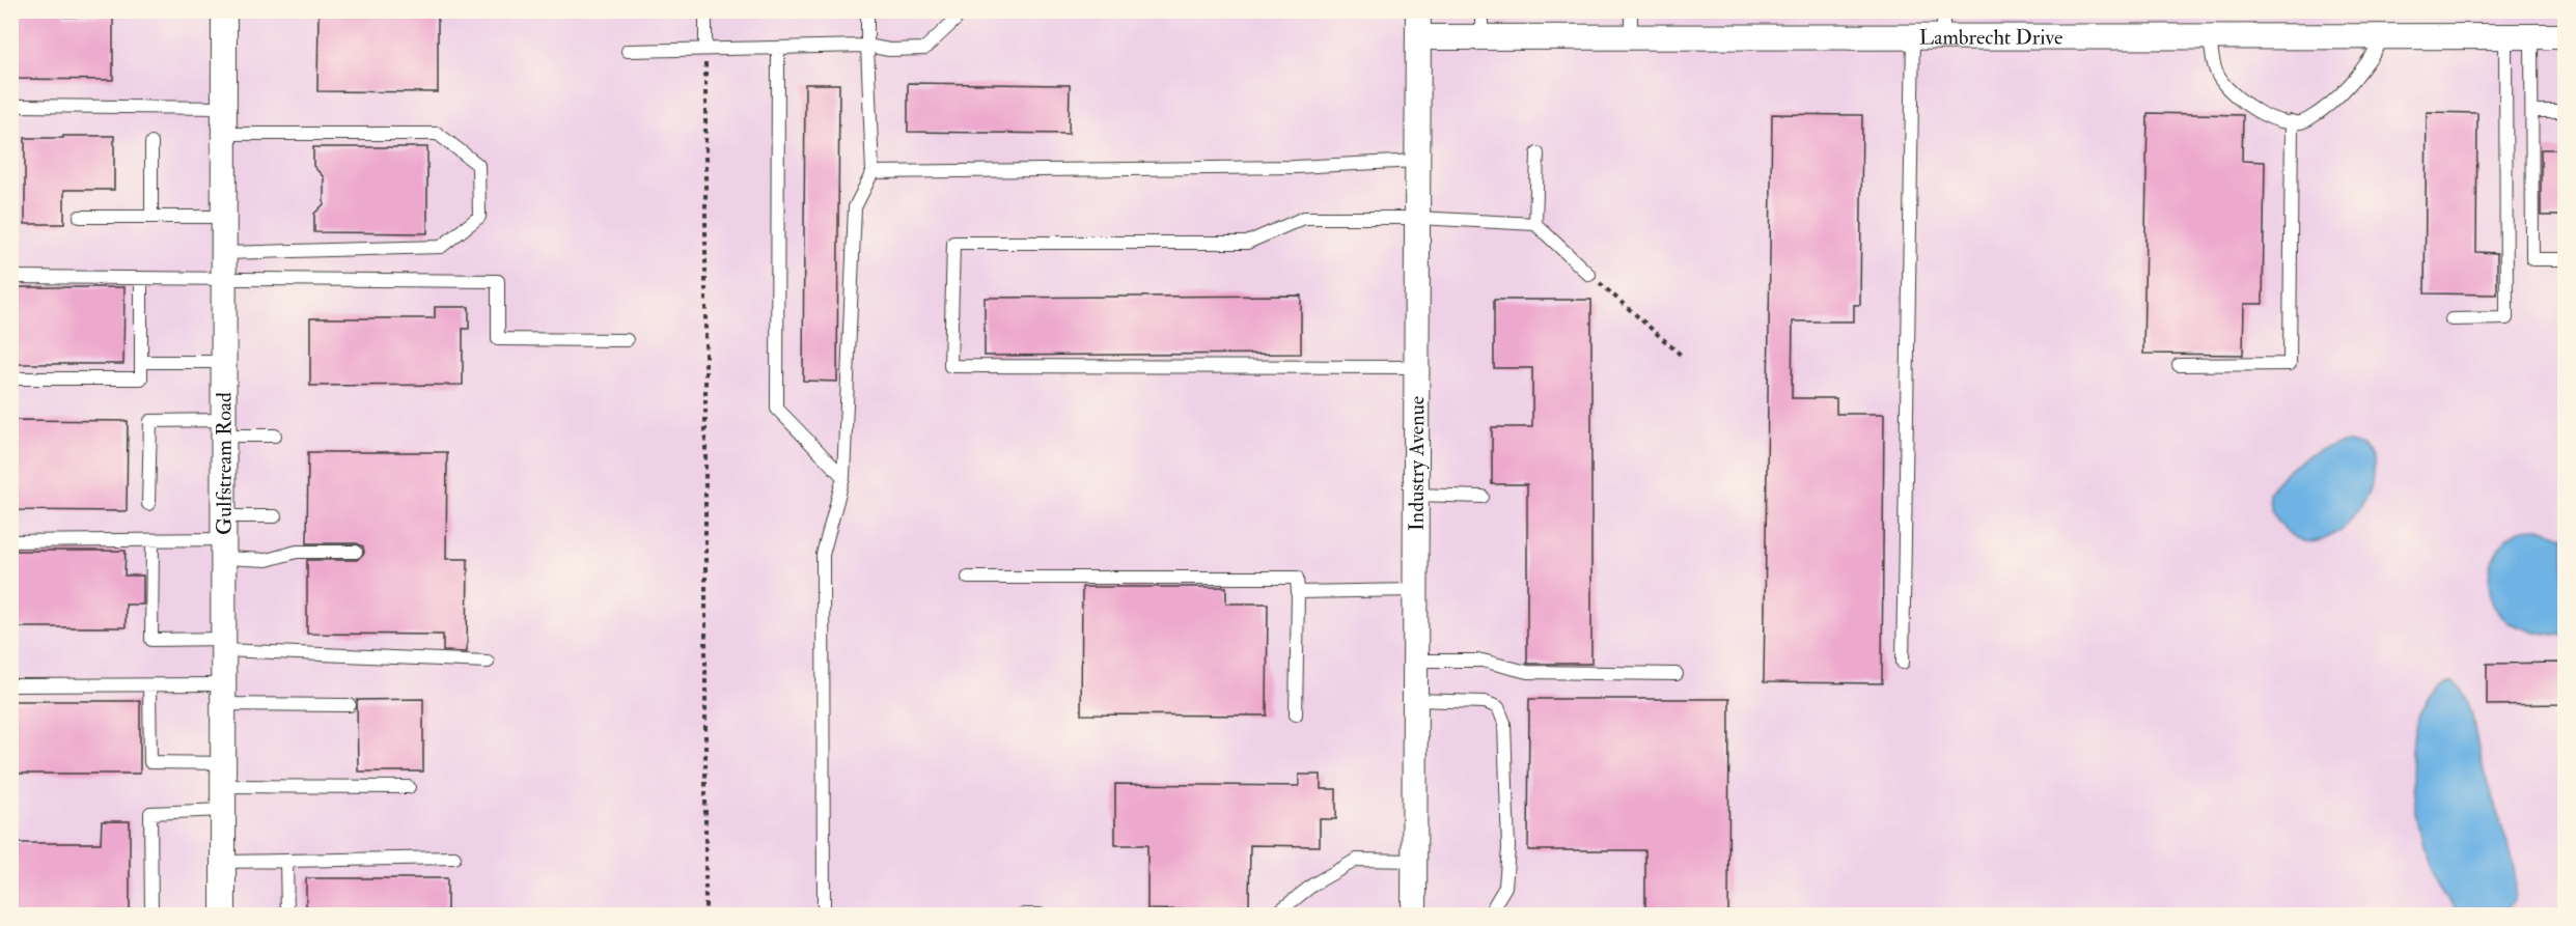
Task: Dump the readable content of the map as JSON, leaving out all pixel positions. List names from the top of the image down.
{
  "streets": {
    "street": ["Lambrecht Drive", "Industry Avenue", "Gulfstream Road"]
  },
  "crossings": [
    ["Lambrecht Drive", "Industry Avenue"]
  ]
}
